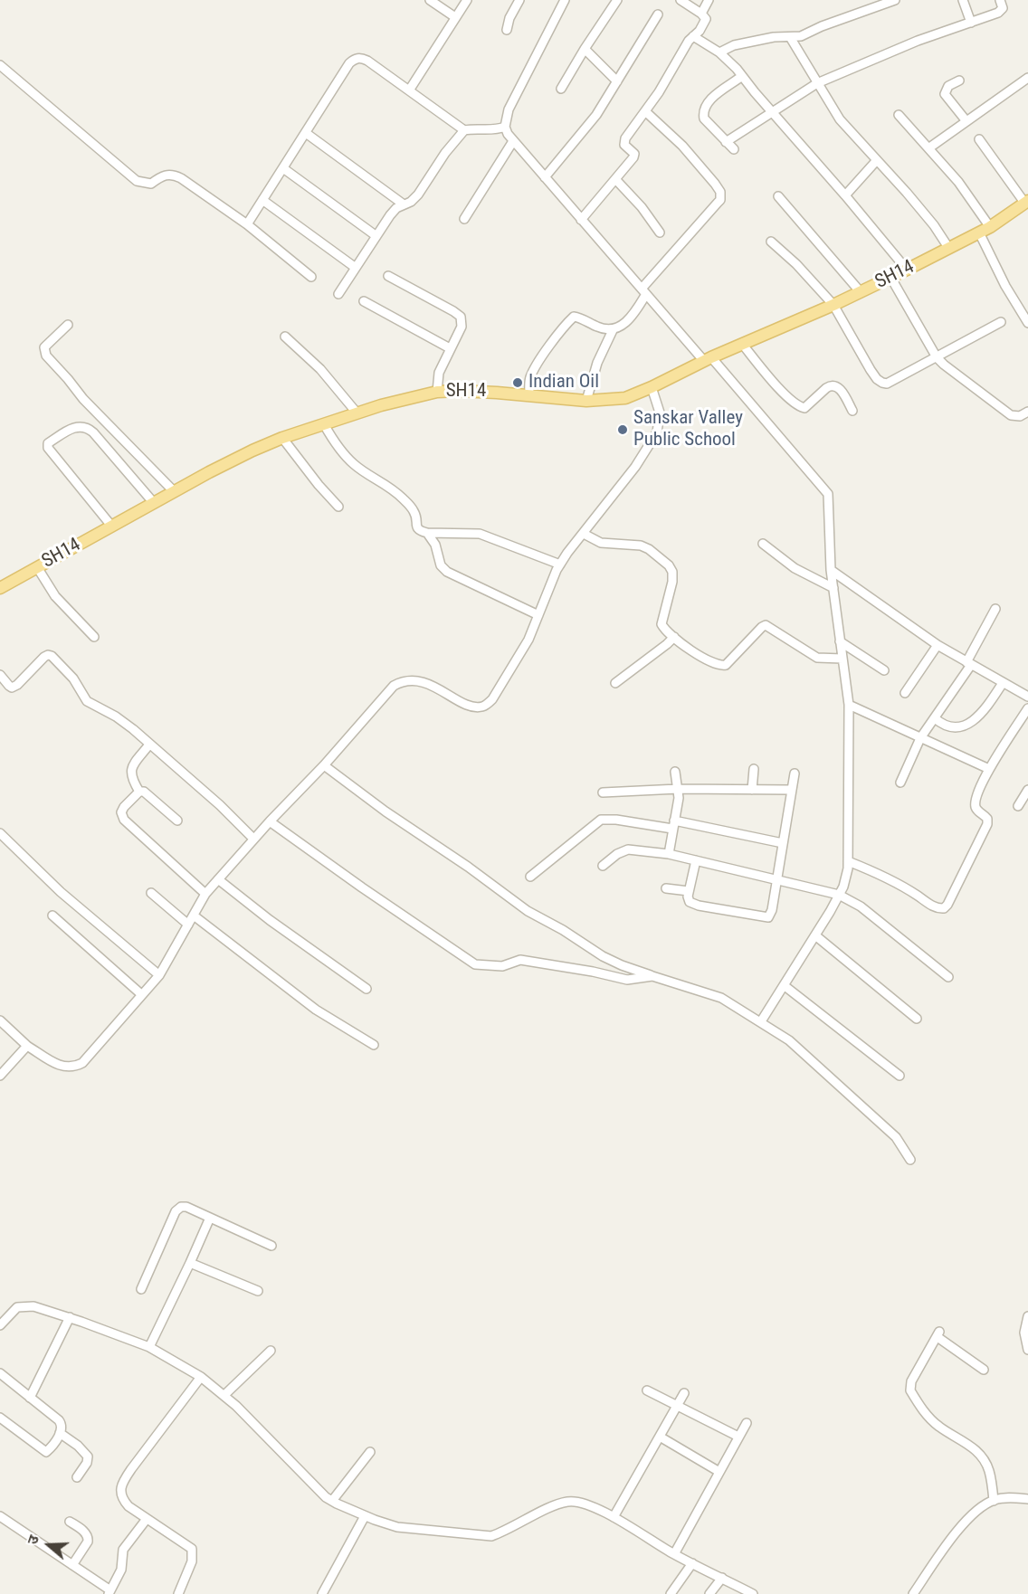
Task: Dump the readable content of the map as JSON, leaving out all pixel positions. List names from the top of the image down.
{
  "streets": {
    "main road": ["SH14"]
  },
  "places": ["Indian Oil", "Sanskar Valley Public School"],
  "north": "left"
}
